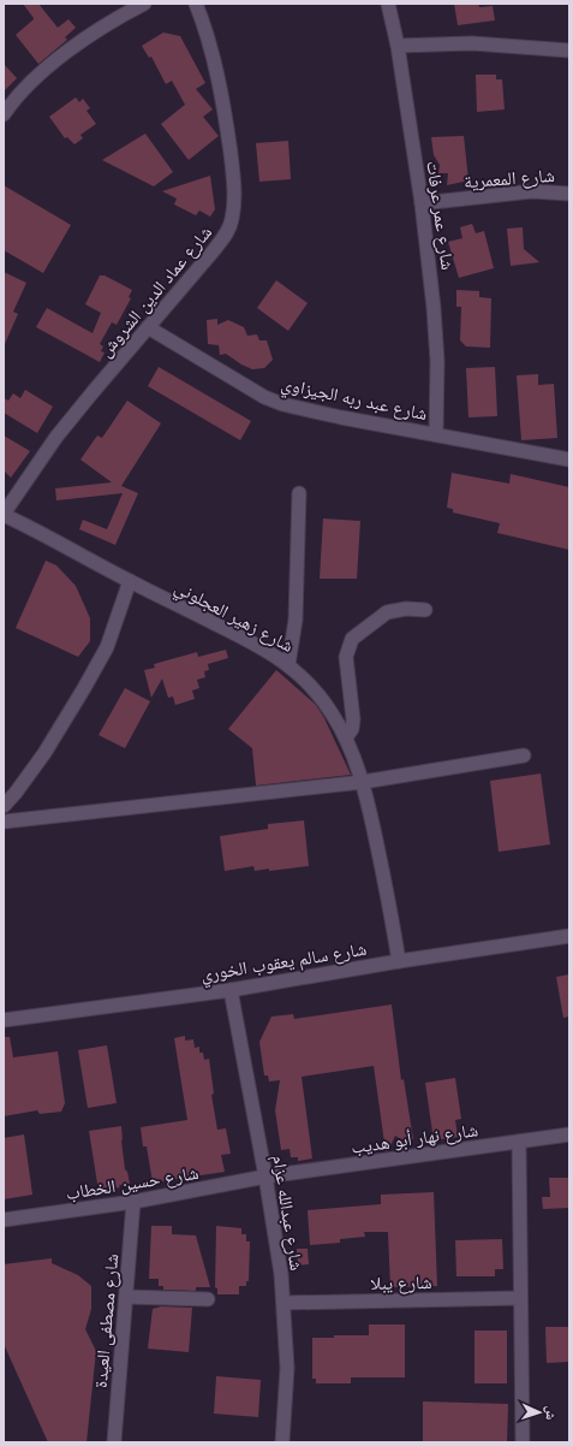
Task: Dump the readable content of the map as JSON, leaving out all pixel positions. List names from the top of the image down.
{
  "streets": {
    "street": [
      "شارع المعمرية",
      "شارع عمر عرفات",
      "شارع عماد الدين الشروش",
      "شارع عبد ربه الجيزاوي",
      "شارع زهير العجلوني",
      "شارع سالم يعقوب الخوري",
      "شارع نهار أبو هديب",
      "شارع حسين الخطاب",
      "شارع عبدالله عزام",
      "شارع يبلا",
      "شارع مصطفى العيدة"
    ]
  },
  "crossings": [
    ["شارع المعمرية", "شارع عمر عرفات"],
    ["شارع عمر عرفات", "شارع عبد ربه الجيزاوي"],
    ["شارع عماد الدين الشروش", "شارع عبد ربه الجيزاوي"],
    ["شارع عماد الدين الشروش", "شارع زهير العجلوني"],
    ["شارع زهير العجلوني", "شارع سالم يعقوب الخوري"],
    ["شارع سالم يعقوب الخوري", "شارع عبدالله عزام"],
    ["شارع نهار أبو هديب", "شارع حسين الخطاب"],
    ["شارع نهار أبو هديب", "شارع عبدالله عزام"],
    ["شارع حسين الخطاب", "شارع عبدالله عزام"],
    ["شارع حسين الخطاب", "شارع مصطفى العيدة"],
    ["شارع عبدالله عزام", "شارع يبلا"]
  ],
  "north": "right"
}
